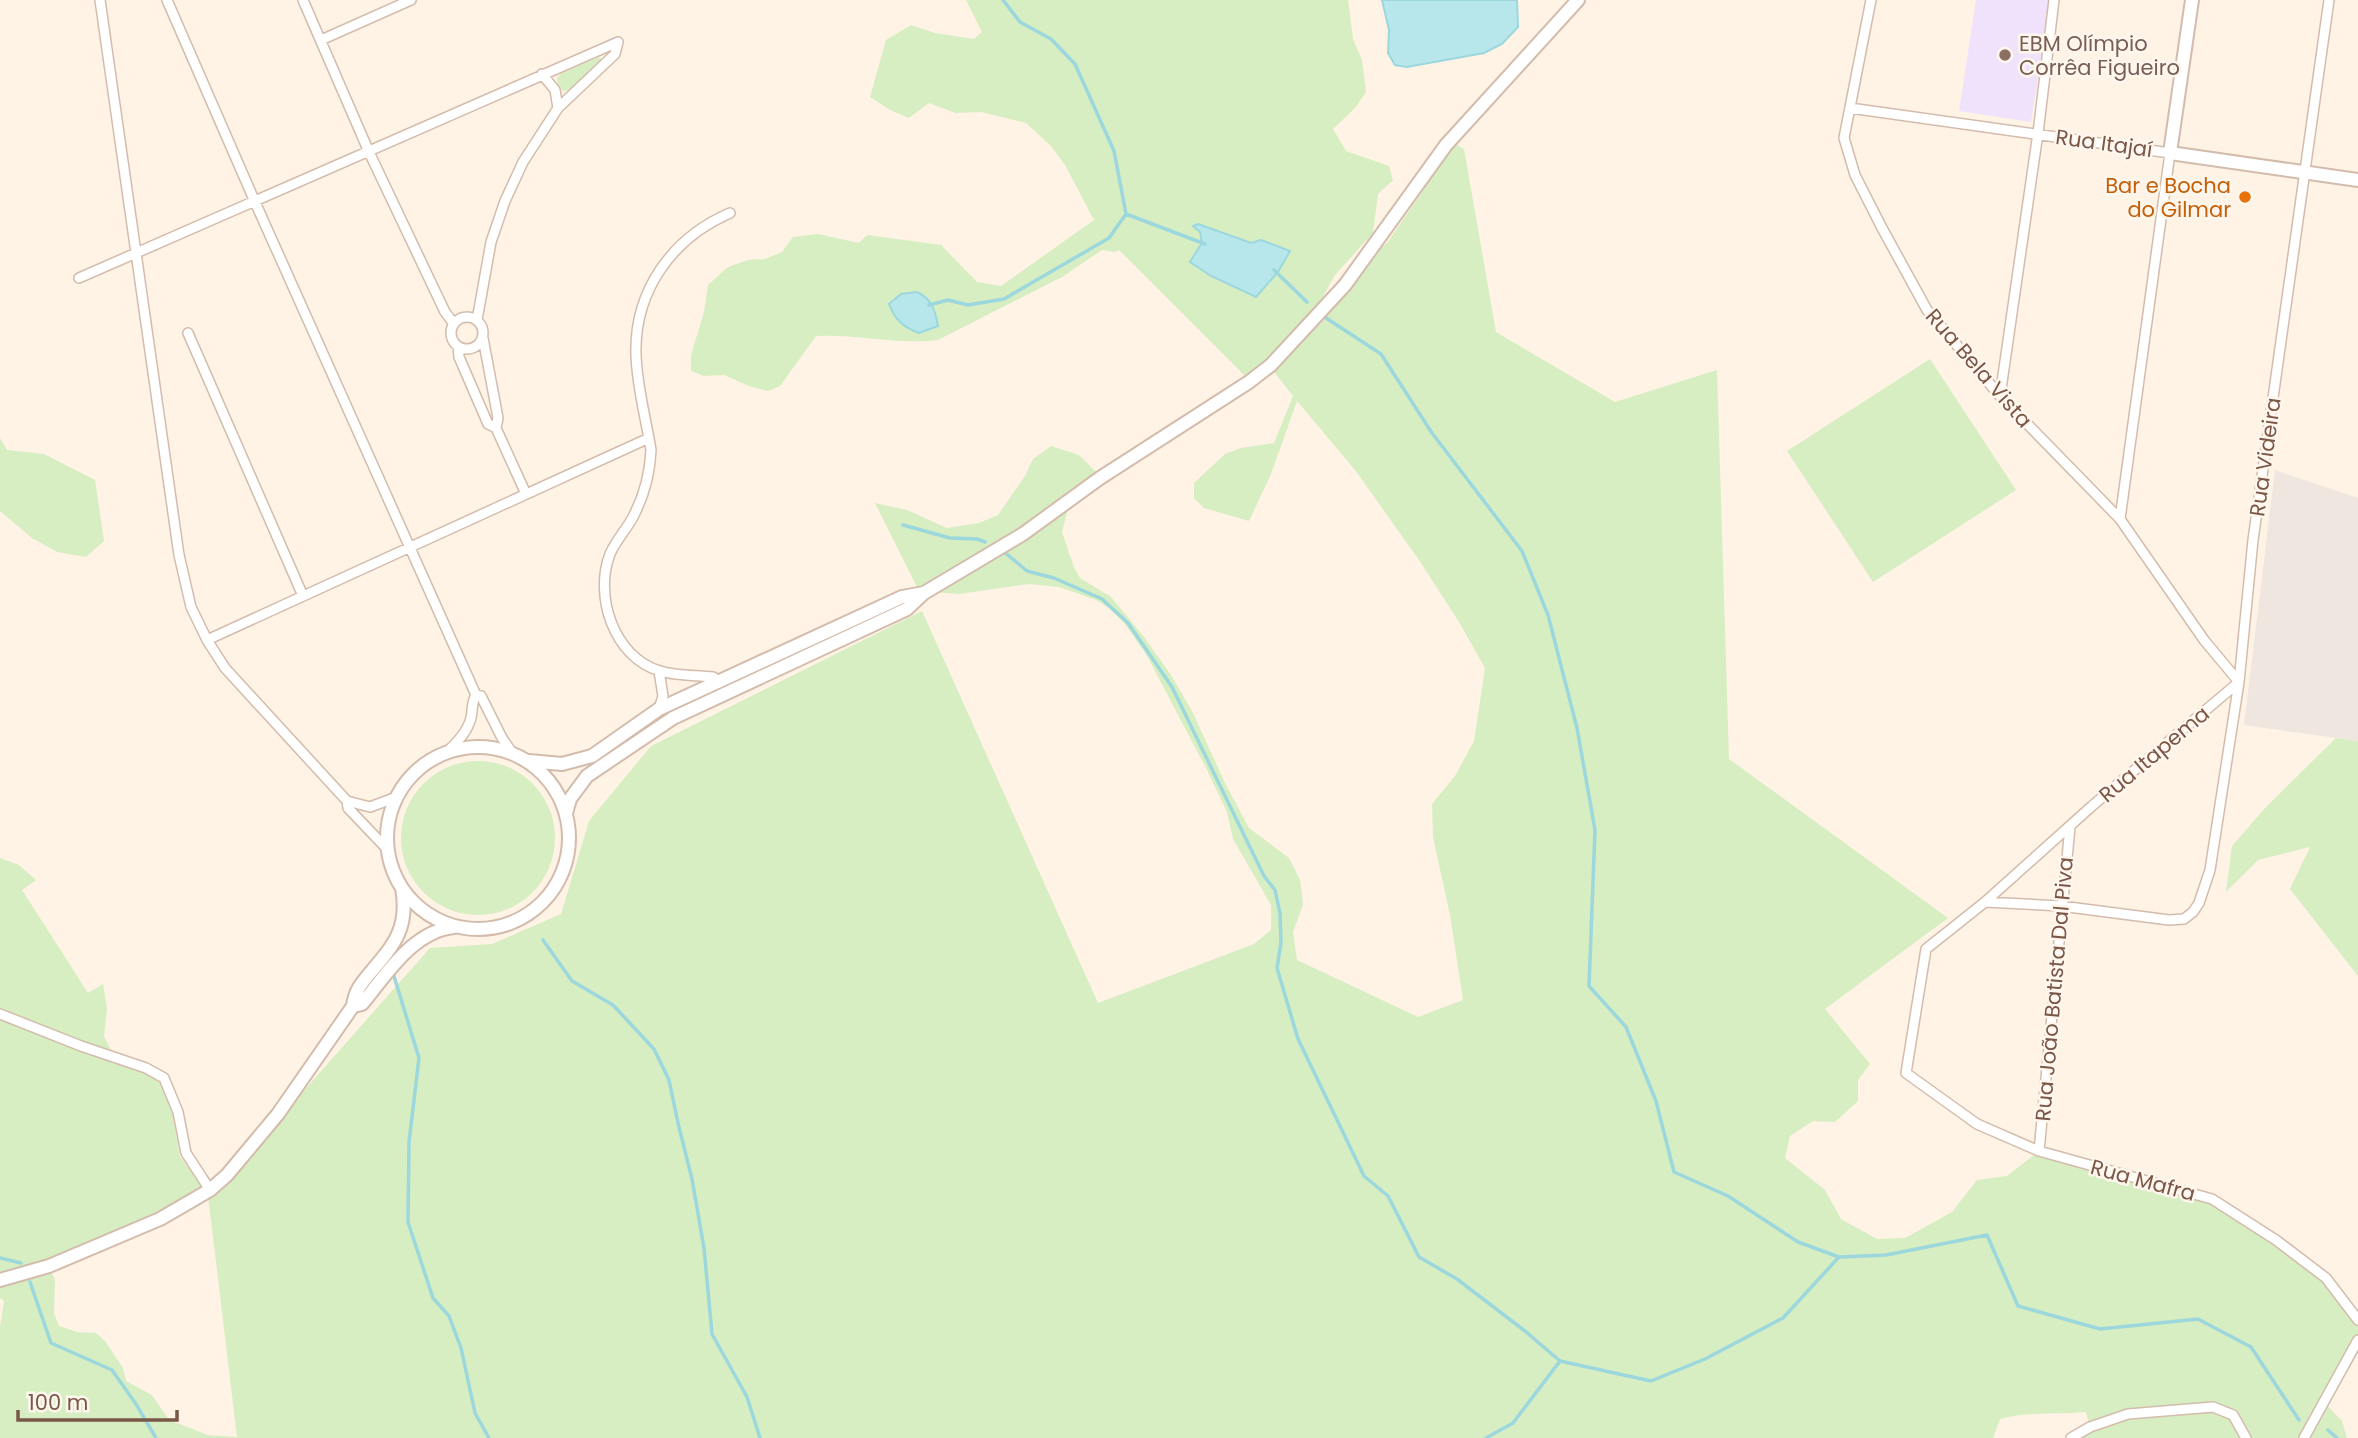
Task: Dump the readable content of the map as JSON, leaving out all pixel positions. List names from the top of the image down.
{
  "streets": {
    "street": [
      "Rua Itajaí",
      "Rua Bela Vista",
      "Rua Videira",
      "Rua Itapema",
      "Rua João Batista Dal Piva",
      "Rua Mafra"
    ]
  },
  "crossings": [
    ["Rua Itajaí", "Rua Bela Vista"],
    ["Rua Itajaí", "Rua Videira"],
    ["Rua Bela Vista", "Rua Videira"],
    ["Rua Bela Vista", "Rua Itapema"],
    ["Rua Videira", "Rua Itapema"],
    ["Rua Videira", "Rua João Batista Dal Piva"],
    ["Rua Itapema", "Rua João Batista Dal Piva"],
    ["Rua Itapema", "Rua Mafra"],
    ["Rua João Batista Dal Piva", "Rua Mafra"]
  ],
  "places": ["EBM Olímpio Corrêa Figueiro", "Bar e Bocha do Gilmar"],
  "scale_bar": "100 m"
}
